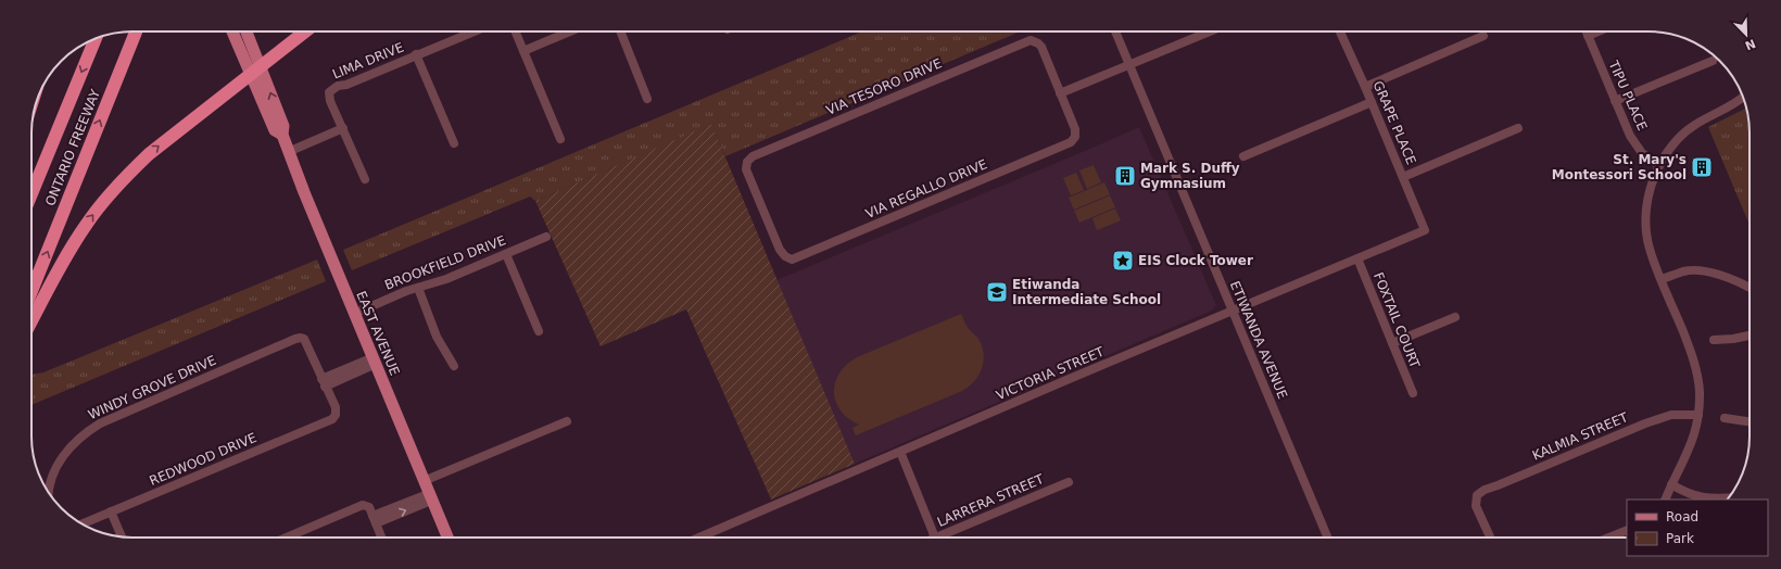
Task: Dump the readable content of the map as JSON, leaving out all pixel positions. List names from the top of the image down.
{
  "streets": {
    "highway": ["ONTARIO FREEWAY"],
    "main road": ["EAST AVENUE"],
    "street": [
      "LIMA DRIVE",
      "VIA TESORO DRIVE",
      "TIPU PLACE",
      "GRAPE PLACE",
      "VIA REGALLO DRIVE",
      "BROOKFIELD DRIVE",
      "FOXTAIL COURT",
      "ETIWANDA AVENUE",
      "VICTORIA STREET",
      "WINDY GROVE DRIVE",
      "KALMIA STREET",
      "REDWOOD DRIVE",
      "LARRERA STREET"
    ]
  },
  "crossings": [
    ["VIA TESORO DRIVE", "VIA REGALLO DRIVE"],
    ["GRAPE PLACE", "VICTORIA STREET"],
    ["BROOKFIELD DRIVE", "EAST AVENUE"],
    ["FOXTAIL COURT", "VICTORIA STREET"],
    ["ETIWANDA AVENUE", "VICTORIA STREET"],
    ["WINDY GROVE DRIVE", "REDWOOD DRIVE"]
  ],
  "places": {
    "building": ["St. Mary's Montessori School", "Mark S. Duffy Gymnasium"],
    "place": ["EIS Clock Tower"],
    "school or university": ["Etiwanda Intermediate School"]
  },
  "legend": ["Road", "Park"],
  "north": "bottom right"
}
